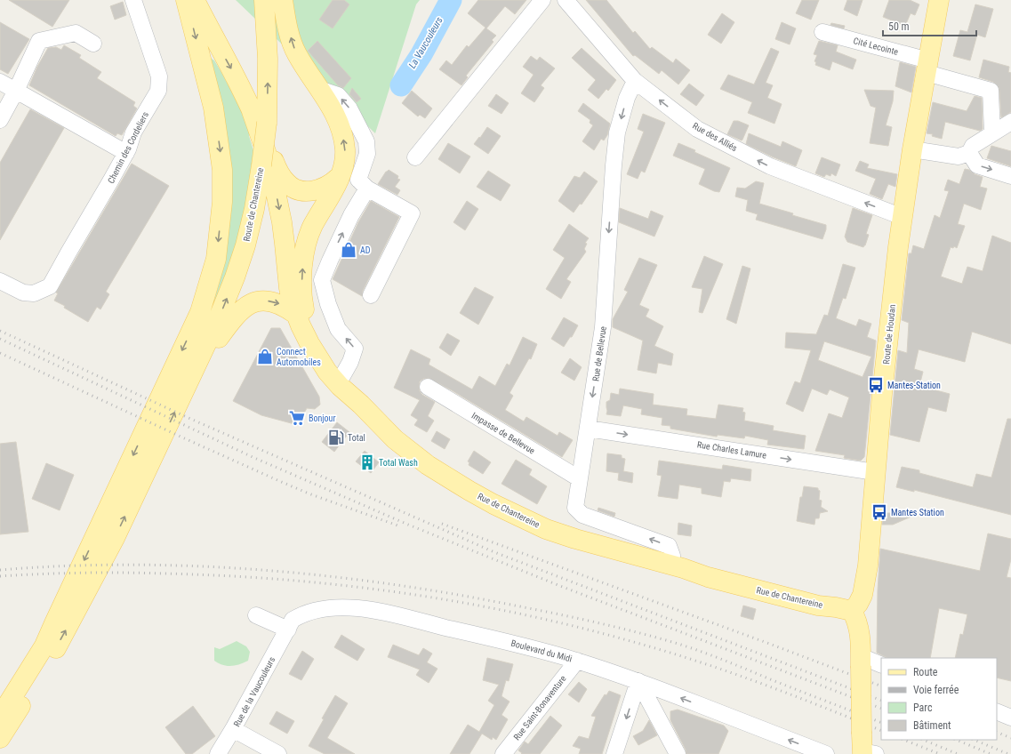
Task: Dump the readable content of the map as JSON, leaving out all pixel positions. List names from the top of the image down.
{
  "streets": {
    "main road": ["Route de Chantereine", "Route de Houdan", "Rue de Chantereine"],
    "street": [
      "Cité Lecointe",
      "Rue des Alliés",
      "Chemin des Cordeliers",
      "Rue de Bellevue",
      "Impasse de Bellevue",
      "Rue Charles Lamure",
      "Boulevard du Midi",
      "Rue de la Vaucouleurs",
      "Rue Saint-Bonaventure"
    ]
  },
  "crossings": [
    ["Cité Lecointe", "Route de Houdan"],
    ["Rue des Alliés", "Route de Houdan"],
    ["Rue des Alliés", "Rue de Bellevue"],
    ["Route de Houdan", "Rue Charles Lamure"],
    ["Route de Houdan", "Rue de Chantereine"],
    ["Rue de Bellevue", "Impasse de Bellevue"],
    ["Rue de Bellevue", "Rue Charles Lamure"],
    ["Rue de Bellevue", "Rue de Chantereine"],
    ["Boulevard du Midi", "Rue de la Vaucouleurs"],
    ["Boulevard du Midi", "Rue Saint-Bonaventure"]
  ],
  "one_way": ["Rue des Alliés", "Rue Charles Lamure", "Boulevard du Midi"],
  "water": ["La Vaucouleurs"],
  "places": {
    "shop": ["AD", "Connect Automobiles"],
    "bus stop": ["Mantes-Station", "Mantes Station"],
    "supermarket": ["Bonjour"],
    "fuel station": ["Total"],
    "building": ["Total Wash"]
  },
  "legend": [
    "Route",
    "Voie ferrée",
    "Parc",
    "Bâtiment"
  ],
  "scale_bar": "50 m"
}
